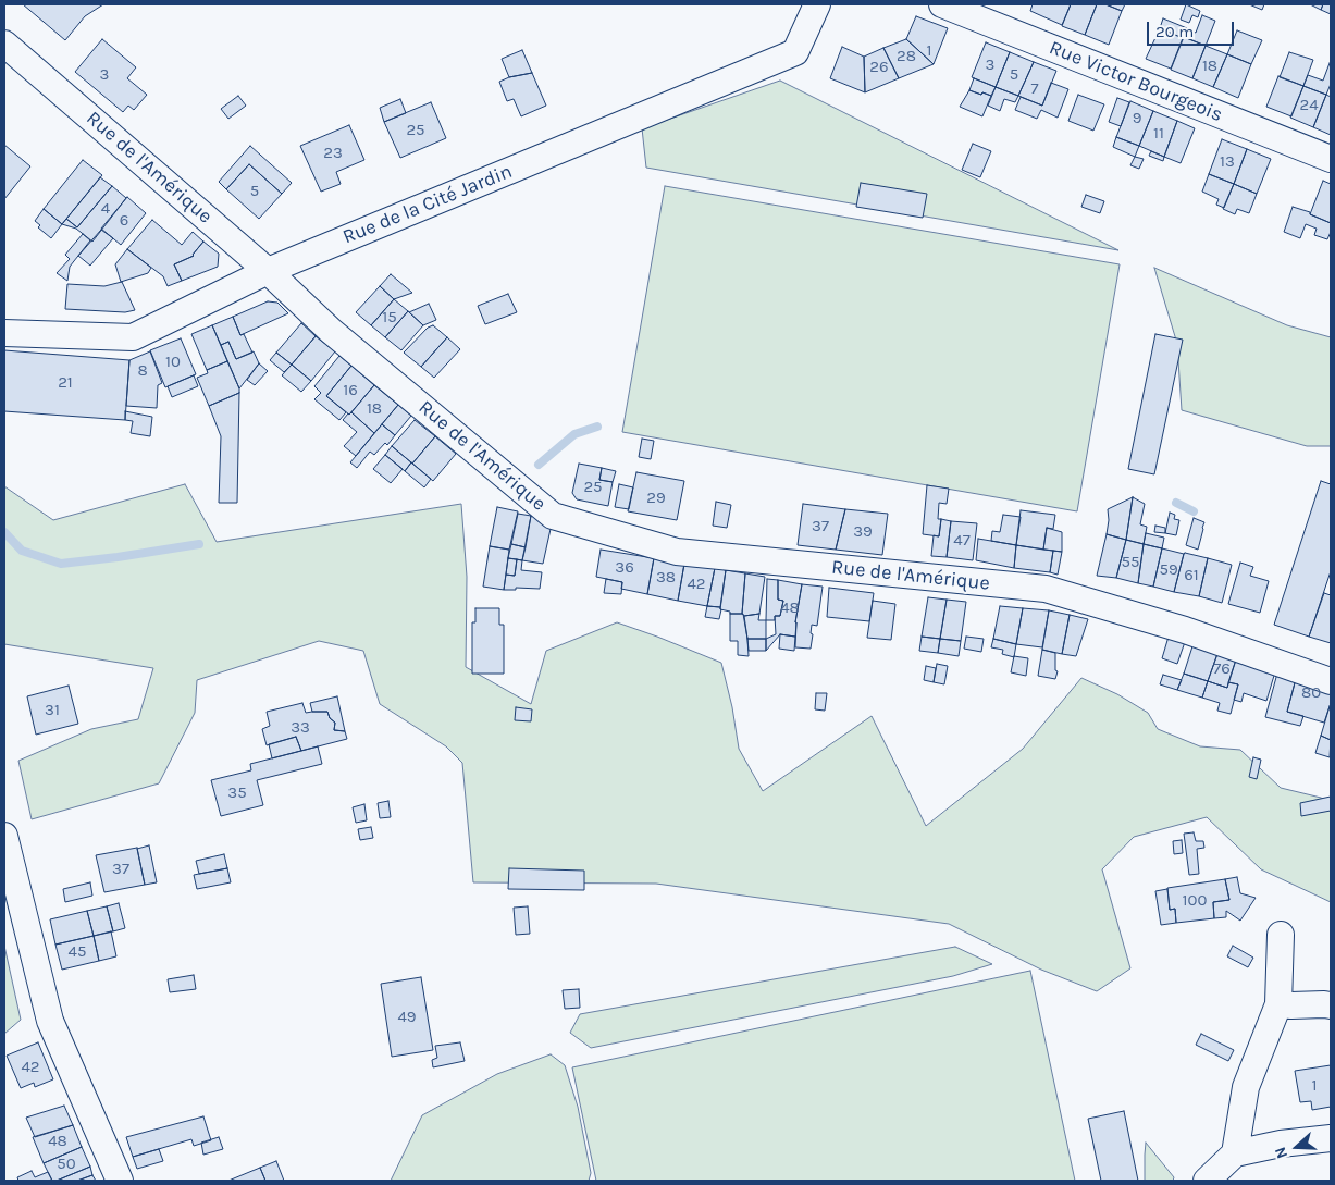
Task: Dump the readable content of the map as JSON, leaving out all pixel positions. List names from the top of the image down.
{
  "streets": {
    "street": ["Rue Victor Bourgeois", "Rue de l'Amérique", "Rue de la Cité Jardin"]
  },
  "crossings": [
    ["Rue de l'Amérique", "Rue de la Cité Jardin"]
  ],
  "house_numbers": [
    "1",
    "28",
    "3",
    "18",
    "26",
    "3",
    "5",
    "7",
    "24",
    "9",
    "25",
    "11",
    "23",
    "13",
    "5",
    "4",
    "6",
    "15",
    "10",
    "8",
    "21",
    "16",
    "18",
    "25",
    "29",
    "37",
    "39",
    "47",
    "55",
    "36",
    "59",
    "61",
    "38",
    "42",
    "48",
    "76",
    "80",
    "31",
    "33",
    "35",
    "37",
    "100",
    "45",
    "49",
    "42",
    "1",
    "48",
    "50"
  ],
  "scale_bar": "20 m",
  "north": "left"
}
